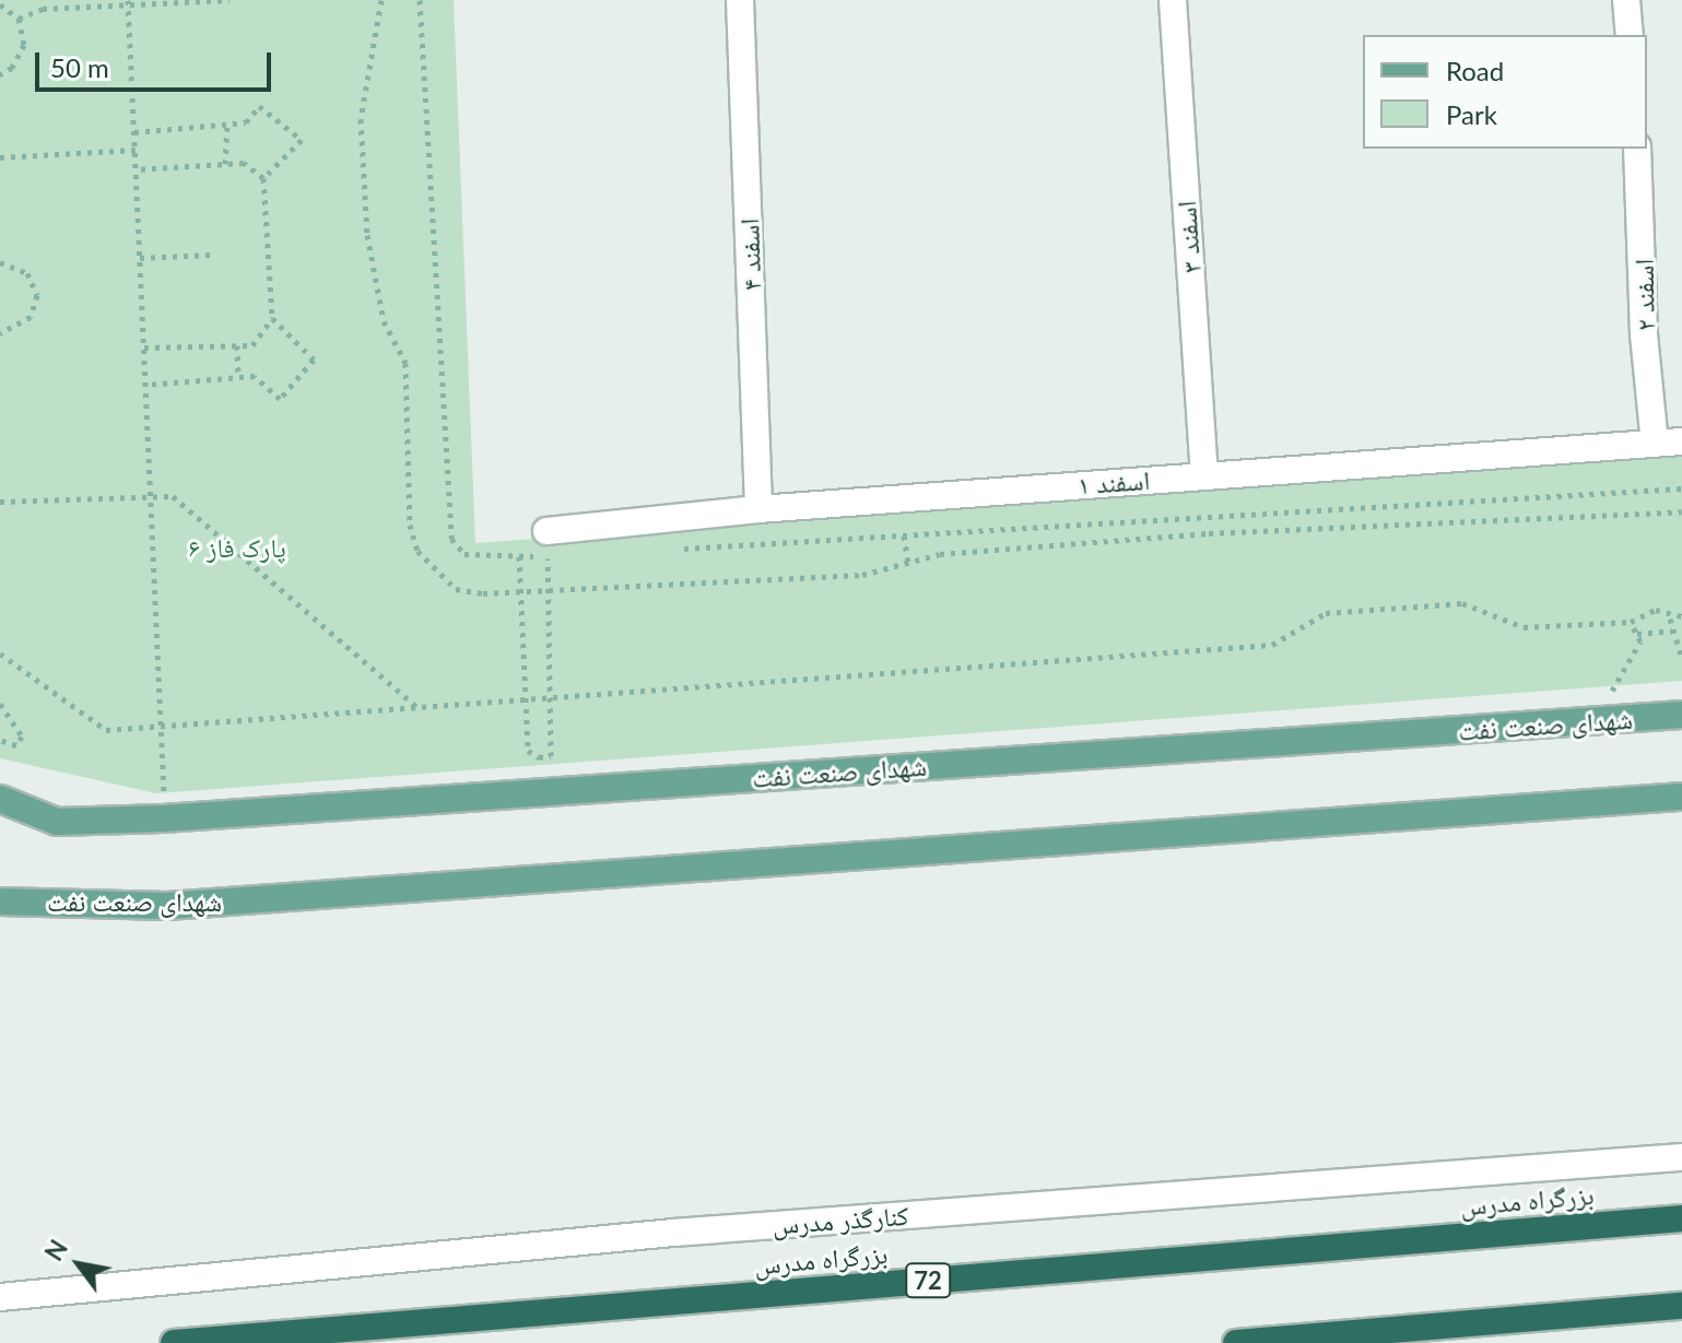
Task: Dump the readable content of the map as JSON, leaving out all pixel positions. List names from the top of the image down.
{
  "streets": {
    "highway": ["بزرگراه مدرس", "72"],
    "main road": ["شهدای صنعت نفت"],
    "street": [
      "اسفند ۳",
      "اسفند ۴",
      "اسفند ۲",
      "اسفند ۱",
      "کنارگذر مدرس"
    ]
  },
  "crossings": [
    ["اسفند ۳", "اسفند ۱"],
    ["اسفند ۴", "اسفند ۱"],
    ["اسفند ۲", "اسفند ۱"]
  ],
  "parks": ["پارک فاز ۶"],
  "legend": ["Road", "Park"],
  "scale_bar": "50 m",
  "north": "top left"
}
